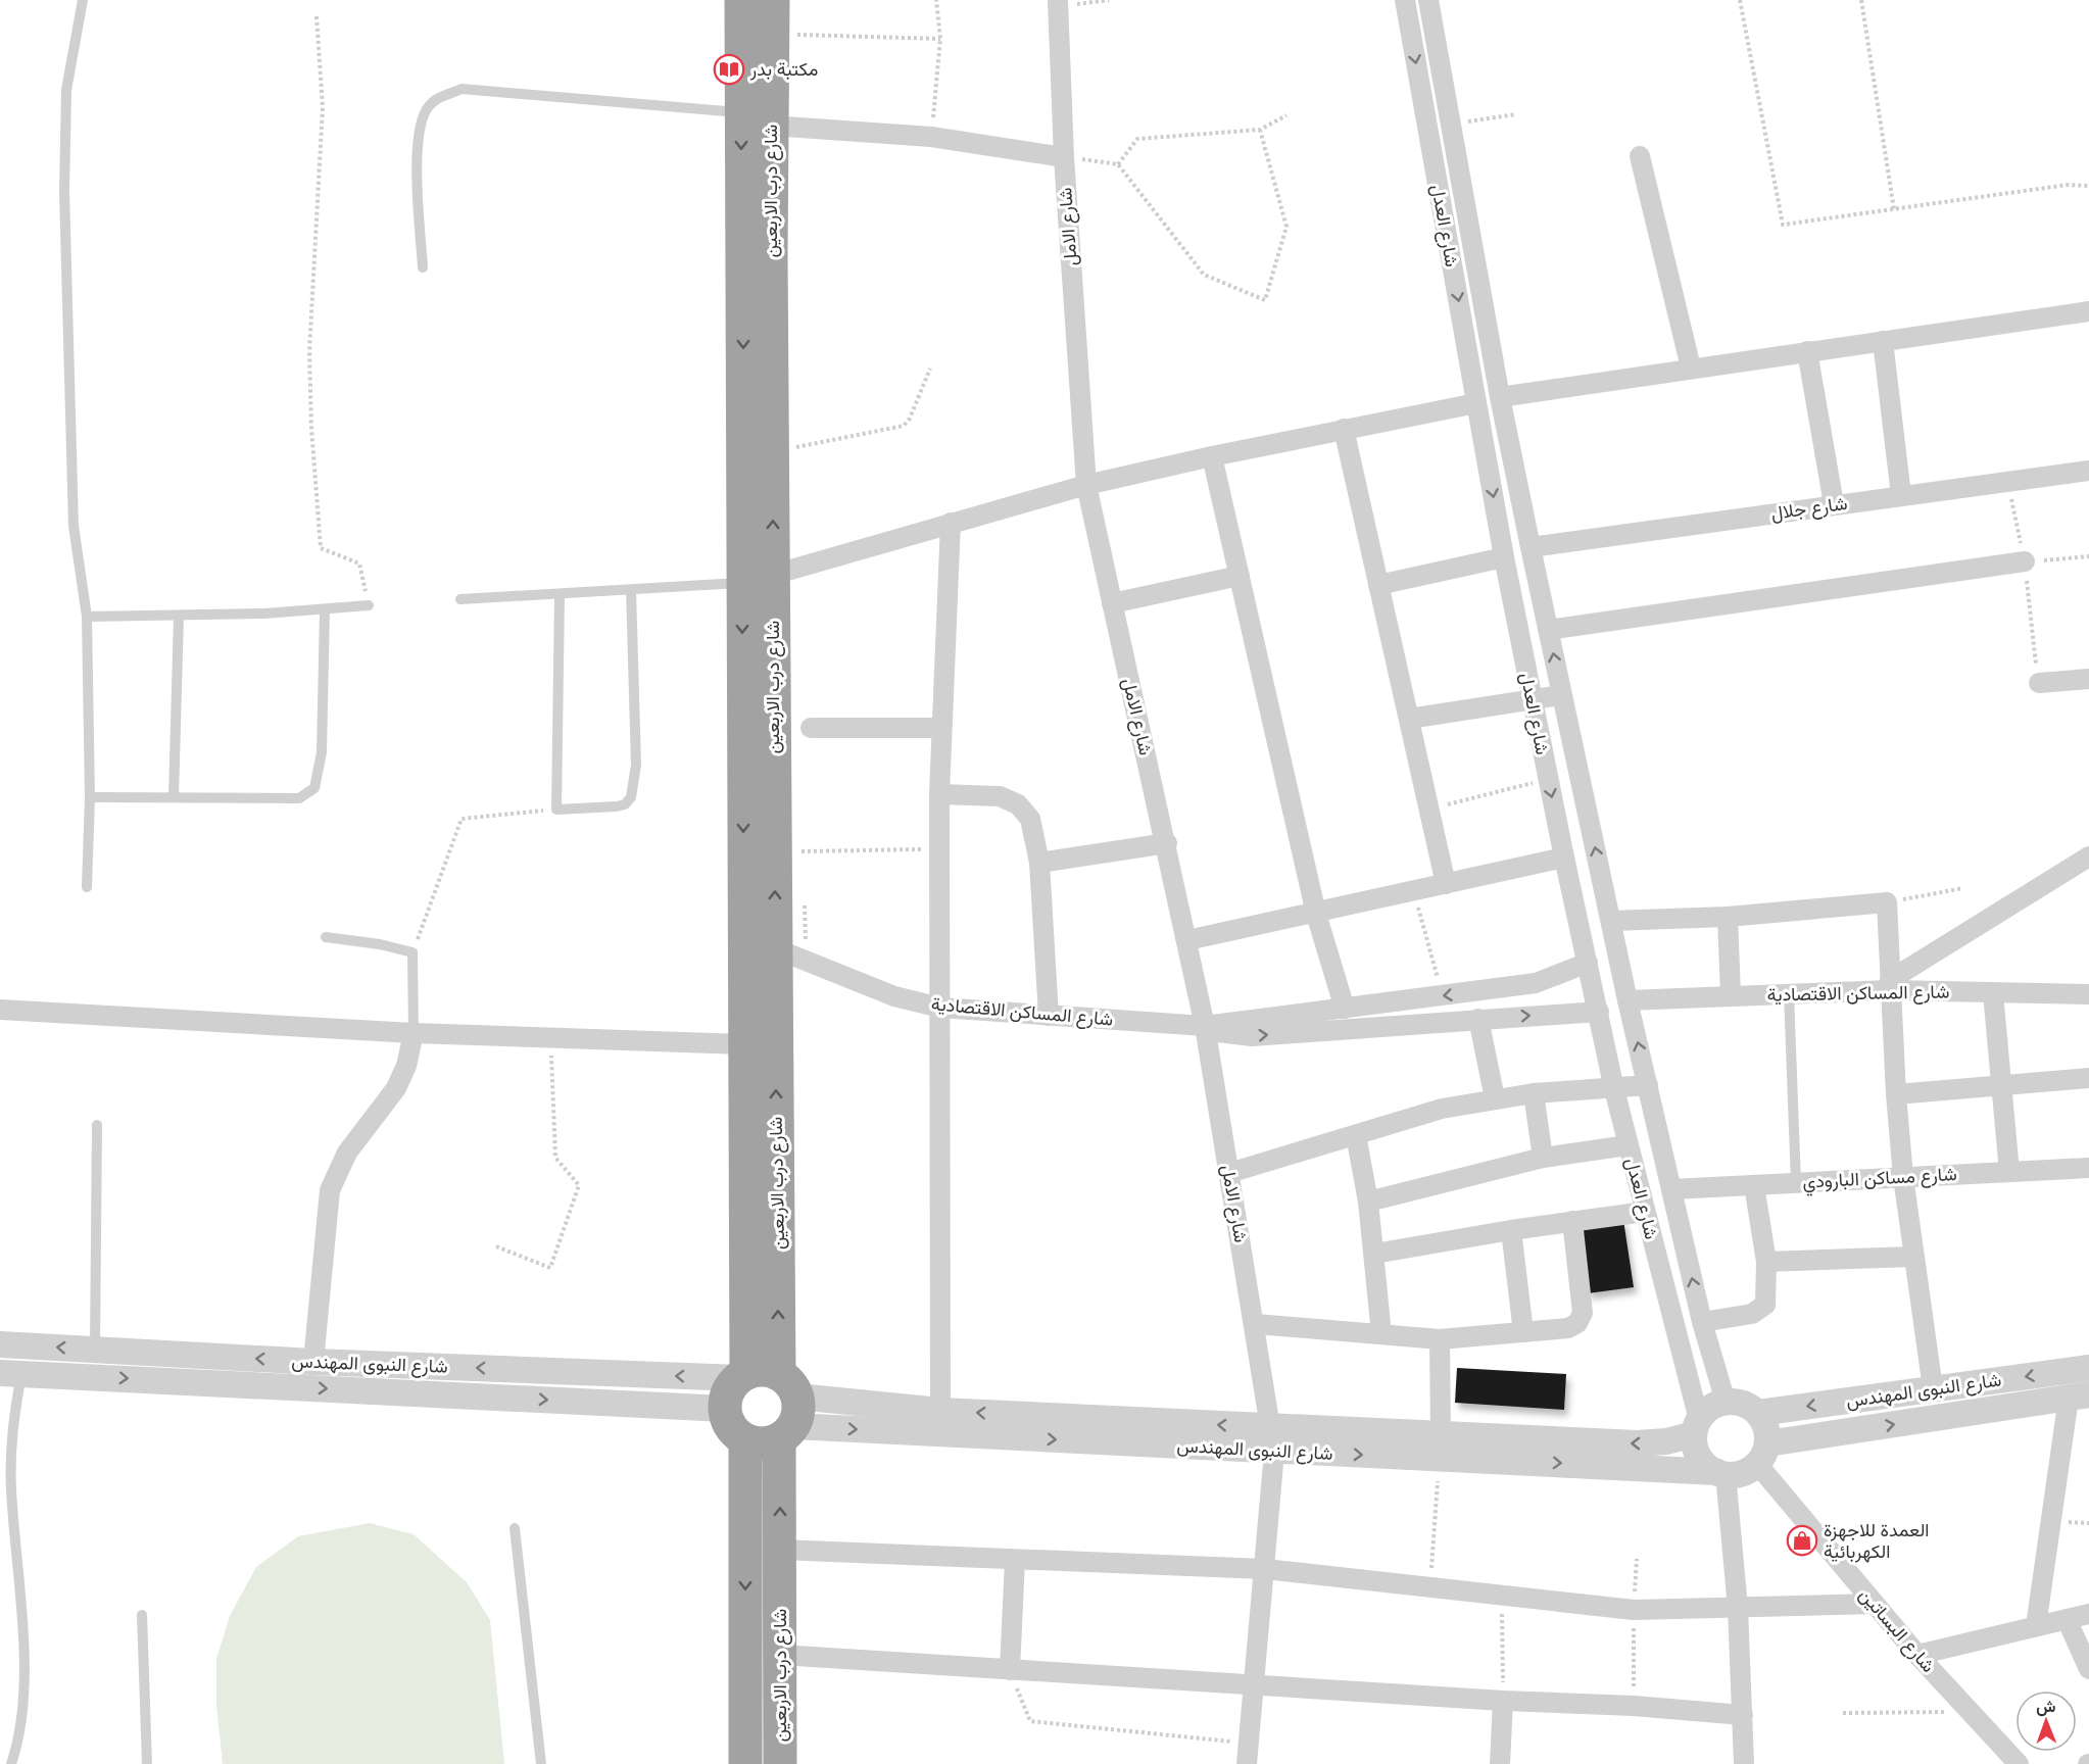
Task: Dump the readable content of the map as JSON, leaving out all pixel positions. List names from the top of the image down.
{
  "streets": {
    "highway": ["شارع درب الاربعين"],
    "street": [
      "شارع العدل",
      "شارع الامل",
      "شارع جلال",
      "شارع المساكن الاقتصادية",
      "شارع مساكن البارودي",
      "شارع النبوى المهندس",
      "شارع البساتين"
    ]
  },
  "crossings": [
    ["شارع درب الاربعين", "شارع المساكن الاقتصادية"],
    ["شارع درب الاربعين", "شارع النبوى المهندس"],
    ["شارع العدل", "شارع جلال"],
    ["شارع العدل", "شارع المساكن الاقتصادية"],
    ["شارع العدل", "شارع مساكن البارودي"],
    ["شارع العدل", "شارع النبوى المهندس"],
    ["شارع العدل", "شارع البساتين"],
    ["شارع الامل", "شارع المساكن الاقتصادية"],
    ["شارع الامل", "شارع النبوى المهندس"],
    ["شارع النبوى المهندس", "شارع البساتين"]
  ],
  "places": {
    "library": ["مكتبة بدر"],
    "shop": ["العمدة للاجهزة الكهربائية"]
  },
  "north": "top"
}
